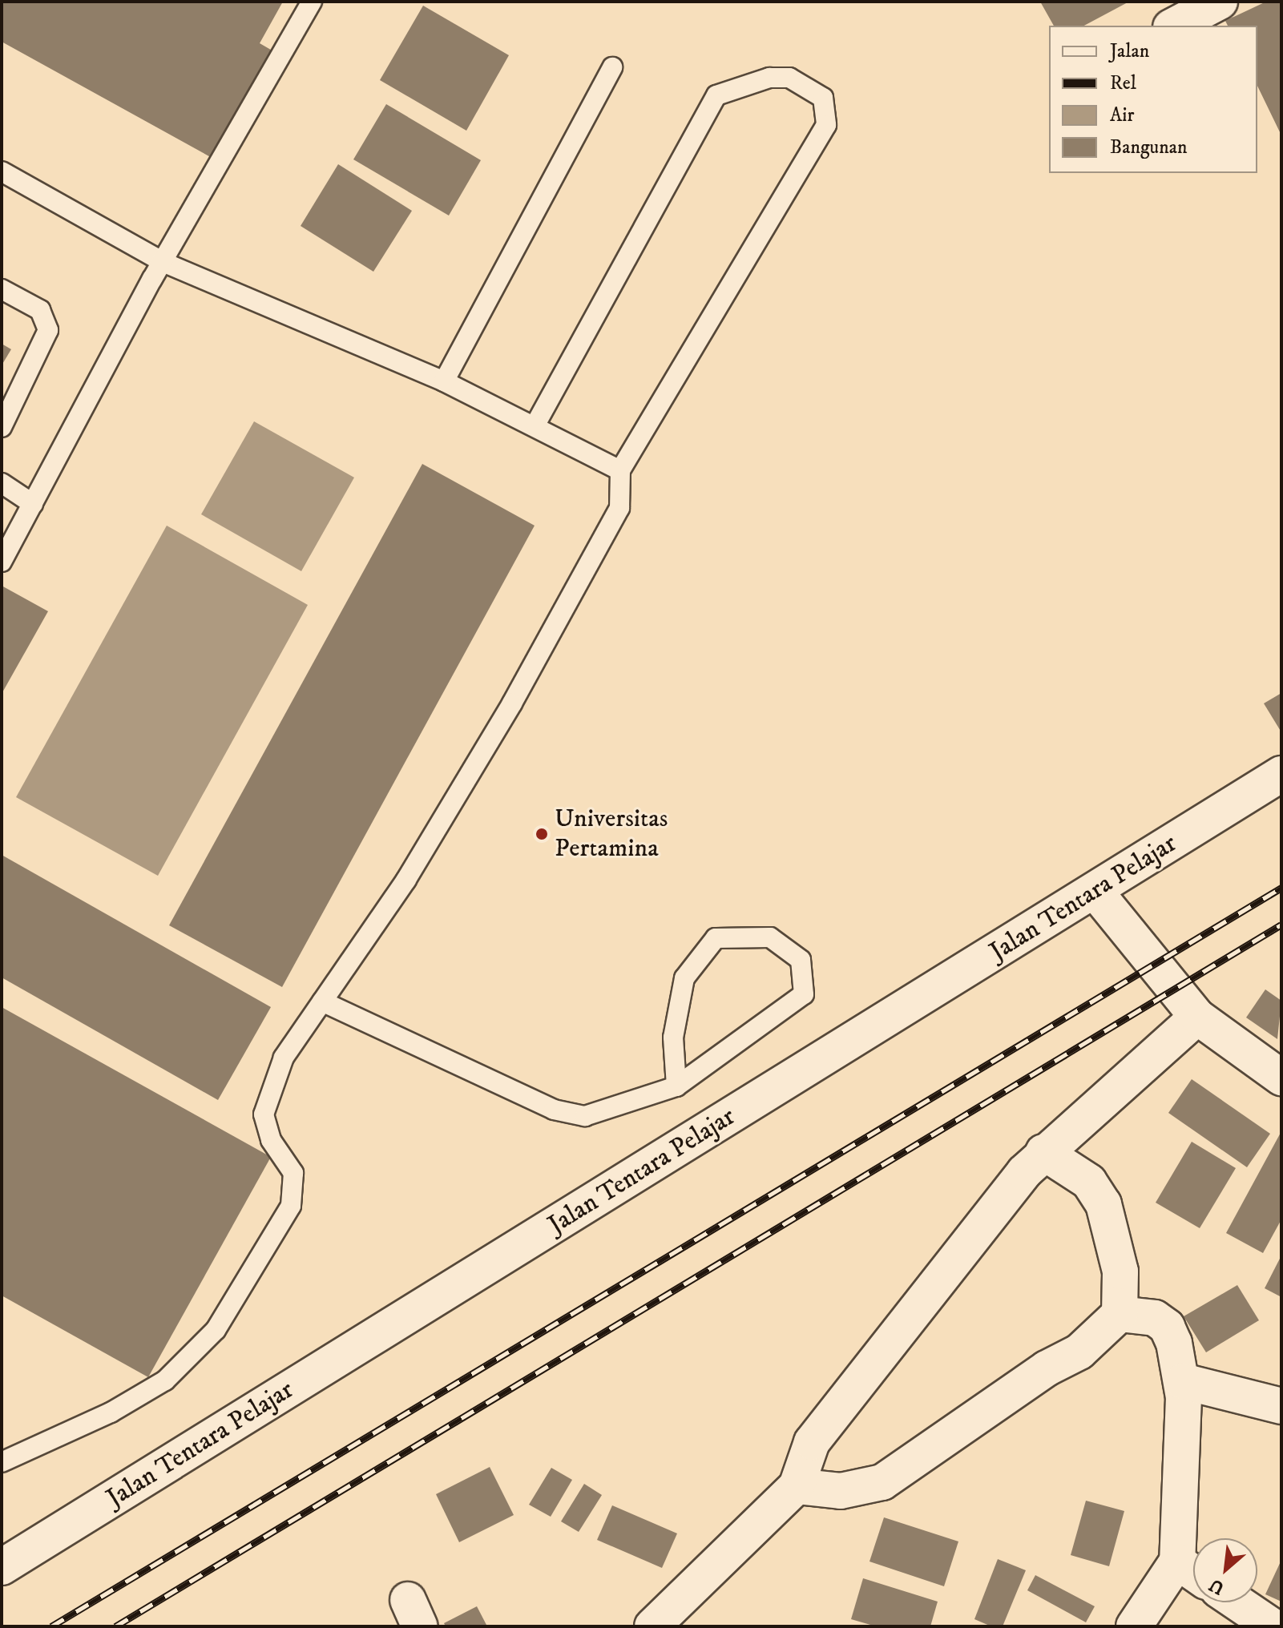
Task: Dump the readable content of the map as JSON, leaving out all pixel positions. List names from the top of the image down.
{
  "streets": {
    "street": ["Jalan Tentara Pelajar"]
  },
  "places": ["Universitas Pertamina"],
  "legend": [
    "Jalan",
    "Rel",
    "Air",
    "Bangunan"
  ],
  "north": "bottom left"
}
